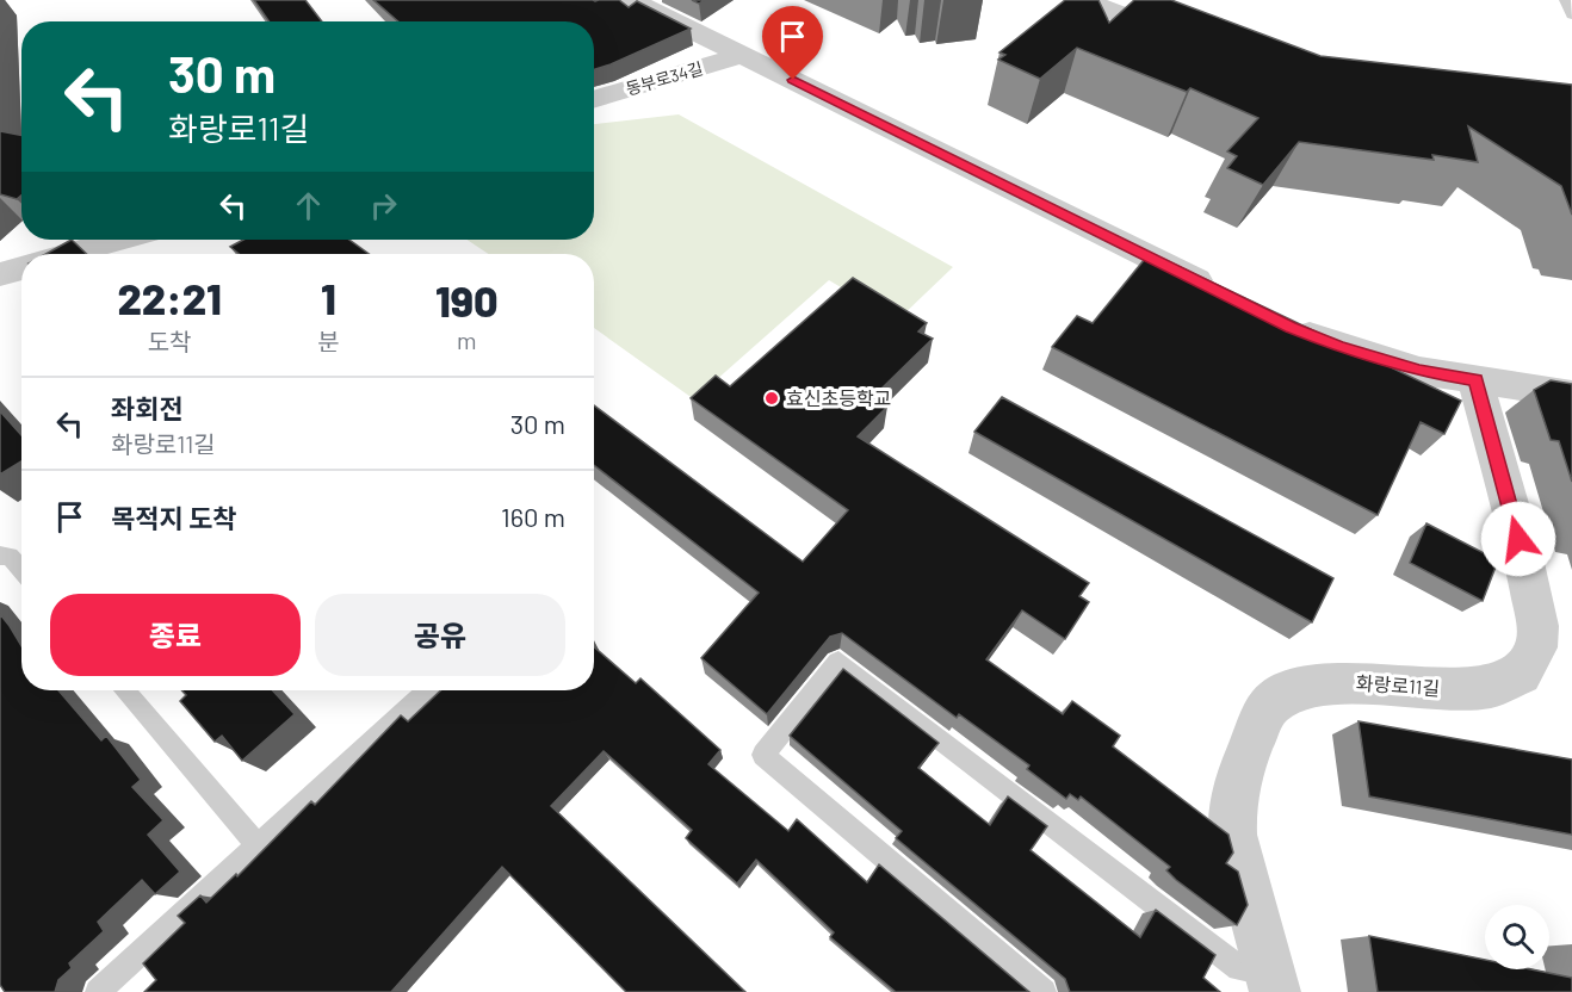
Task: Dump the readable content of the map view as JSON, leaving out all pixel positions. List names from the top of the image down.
{
  "streets": {
    "street": ["동부로34길", "화랑로11길"]
  },
  "places": ["효신초등학교"],
  "page": {
    "turn": ["30 m", "화랑로11길"],
    "eta": [
      "22:21",
      "도착",
      "1",
      "분",
      "190",
      "m"
    ],
    "list": [
      {
        "name": "좌회전",
        "note": "화랑로11길",
        "value": "30 m"
      },
      {
        "name": "목적지 도착",
        "value": "160 m"
      }
    ],
    "buttons": ["종료", "공유"]
  }
}
